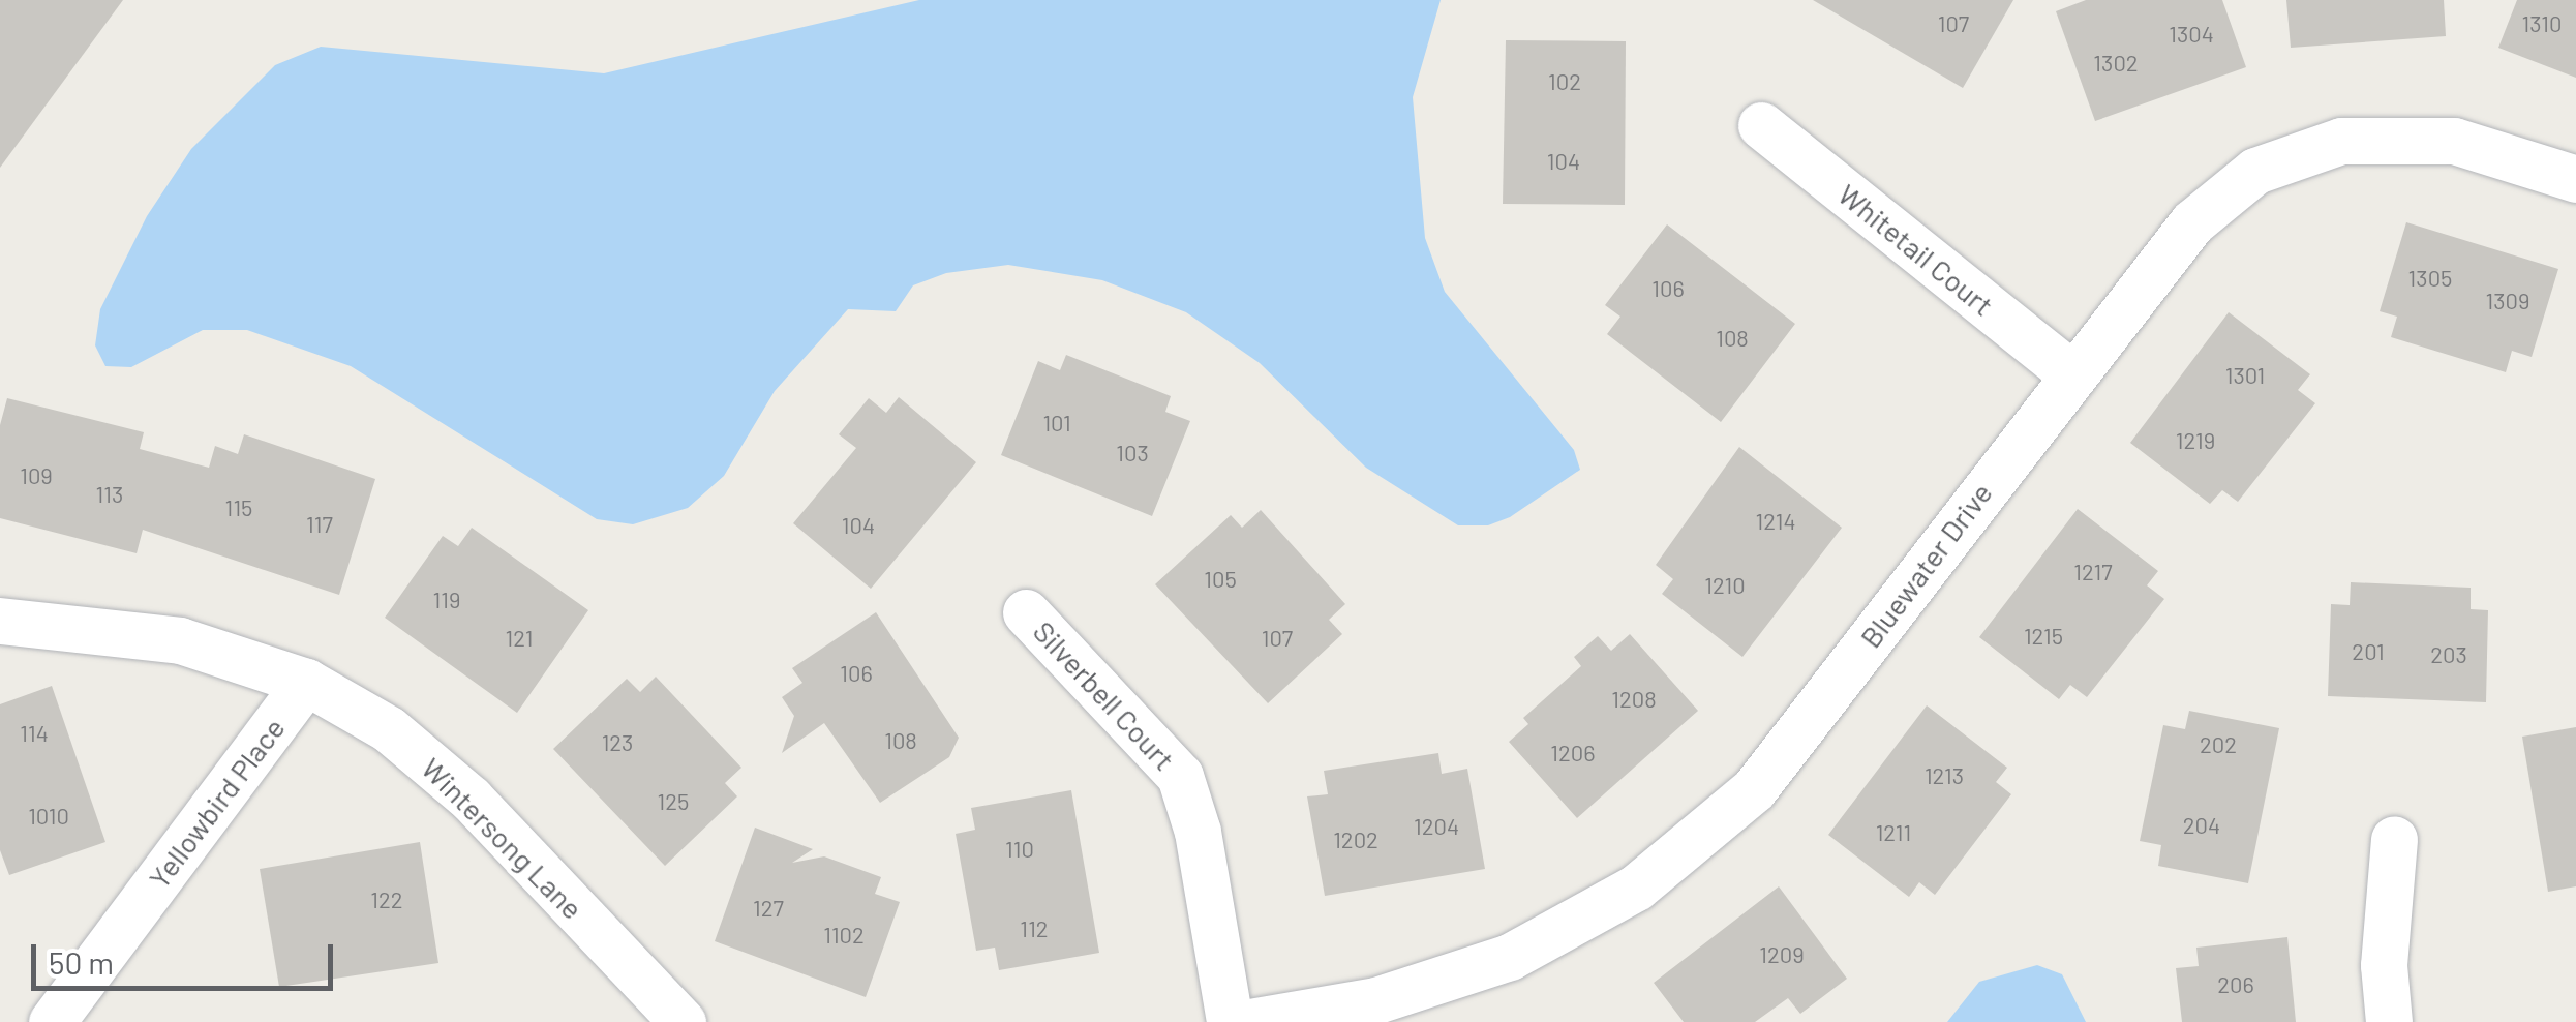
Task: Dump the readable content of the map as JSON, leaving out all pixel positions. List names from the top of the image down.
{
  "streets": {
    "street": [
      "Whitetail Court",
      "Bluewater Drive",
      "Silverbell Court",
      "Yellowbird Place",
      "Wintersong Lane"
    ]
  },
  "crossings": [
    ["Whitetail Court", "Bluewater Drive"],
    ["Yellowbird Place", "Wintersong Lane"]
  ],
  "house_numbers": [
    "107",
    "1310",
    "1304",
    "1302",
    "102",
    "104",
    "1305",
    "106",
    "1309",
    "108",
    "1301",
    "101",
    "1219",
    "103",
    "109",
    "113",
    "115",
    "1214",
    "117",
    "104",
    "1217",
    "105",
    "1210",
    "119",
    "1215",
    "121",
    "107",
    "201",
    "203",
    "106",
    "1208",
    "114",
    "108",
    "123",
    "202",
    "1206",
    "1213",
    "125",
    "1010",
    "204",
    "1204",
    "1211",
    "1202",
    "110",
    "122",
    "127",
    "112",
    "1102",
    "1209",
    "206"
  ],
  "scale_bar": "50 m"
}
